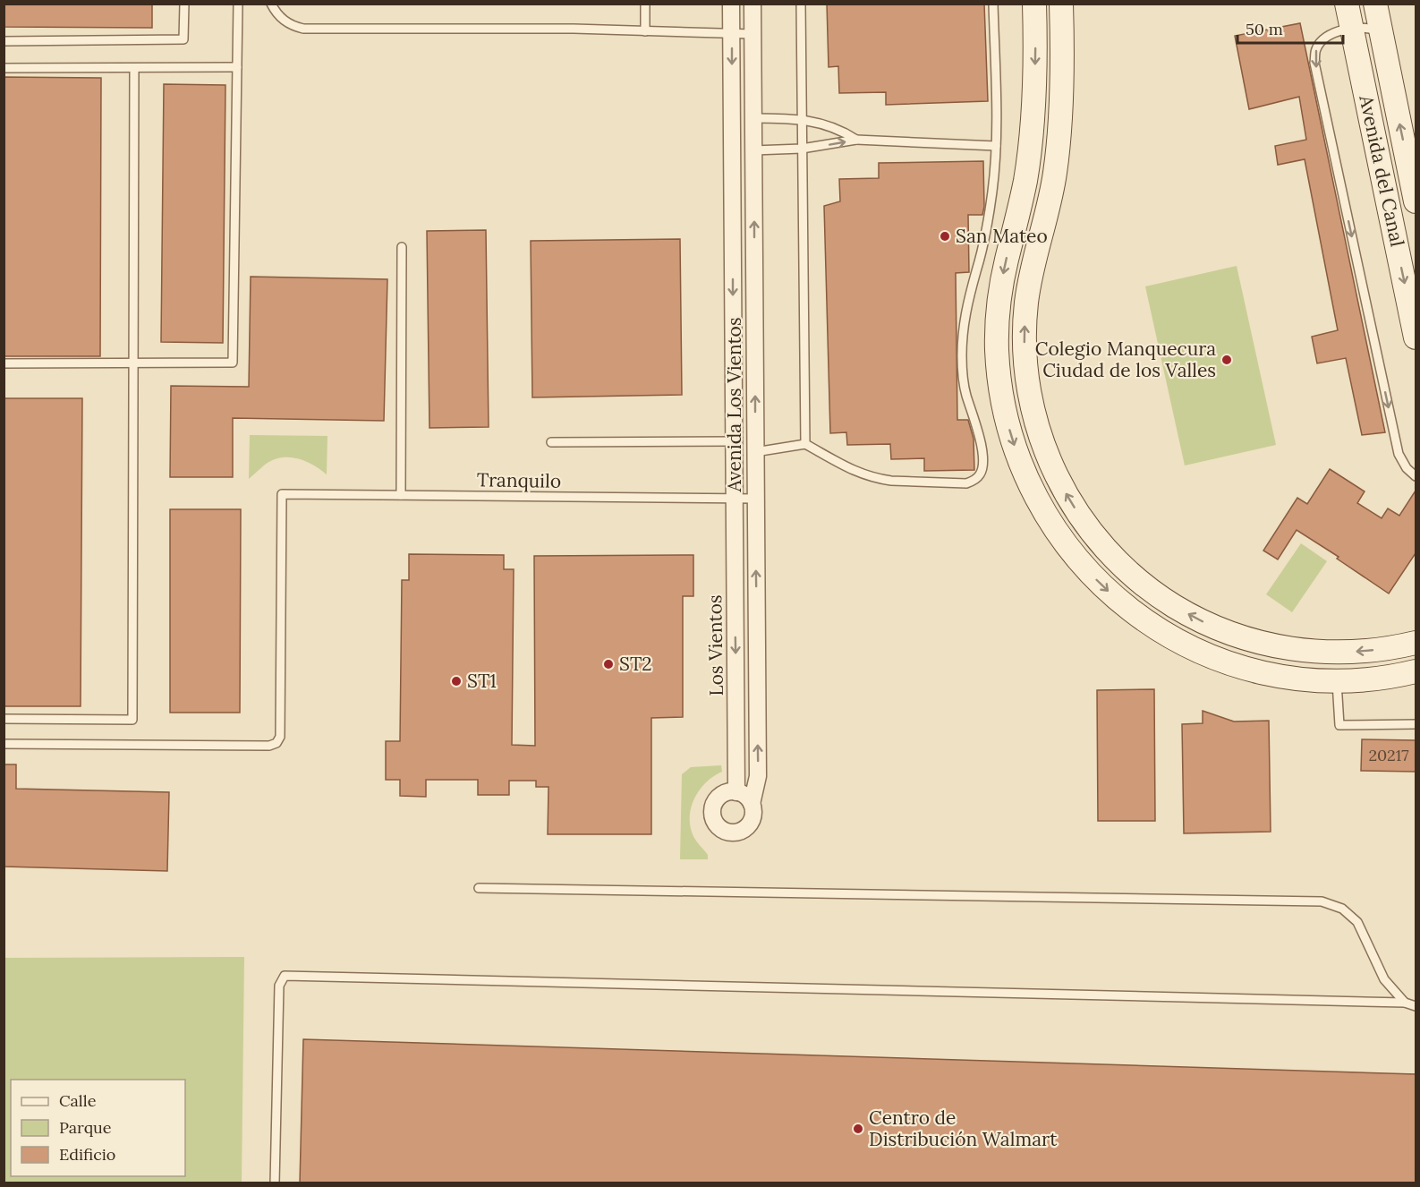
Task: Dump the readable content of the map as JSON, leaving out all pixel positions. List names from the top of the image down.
{
  "streets": {
    "street": ["Avenida del Canal", "Avenida Los Vientos", "Los Vientos"],
    "lane": ["Tranquilo"]
  },
  "crossings": [
    ["Avenida Los Vientos", "Tranquilo"],
    ["Avenida Los Vientos", "Los Vientos"],
    ["Tranquilo", "Los Vientos"]
  ],
  "one_way": ["Los Vientos"],
  "places": [
    "San Mateo",
    "Colegio Manquecura Ciudad de los Valles",
    "ST2",
    "ST1",
    "Centro de Distribución Walmart"
  ],
  "house_numbers": ["20217"],
  "legend": ["Calle", "Parque", "Edificio"],
  "scale_bar": "50 m"
}
